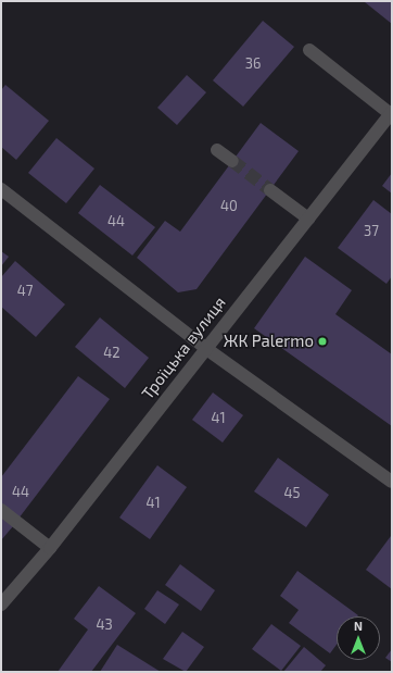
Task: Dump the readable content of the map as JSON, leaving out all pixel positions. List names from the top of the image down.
{
  "streets": {
    "street": ["Троїцька вулиця"]
  },
  "places": ["ЖК Palermo"],
  "house_numbers": [
    "36",
    "40",
    "44",
    "37",
    "47",
    "42",
    "41",
    "44",
    "45",
    "41",
    "43"
  ],
  "north": "top"
}
